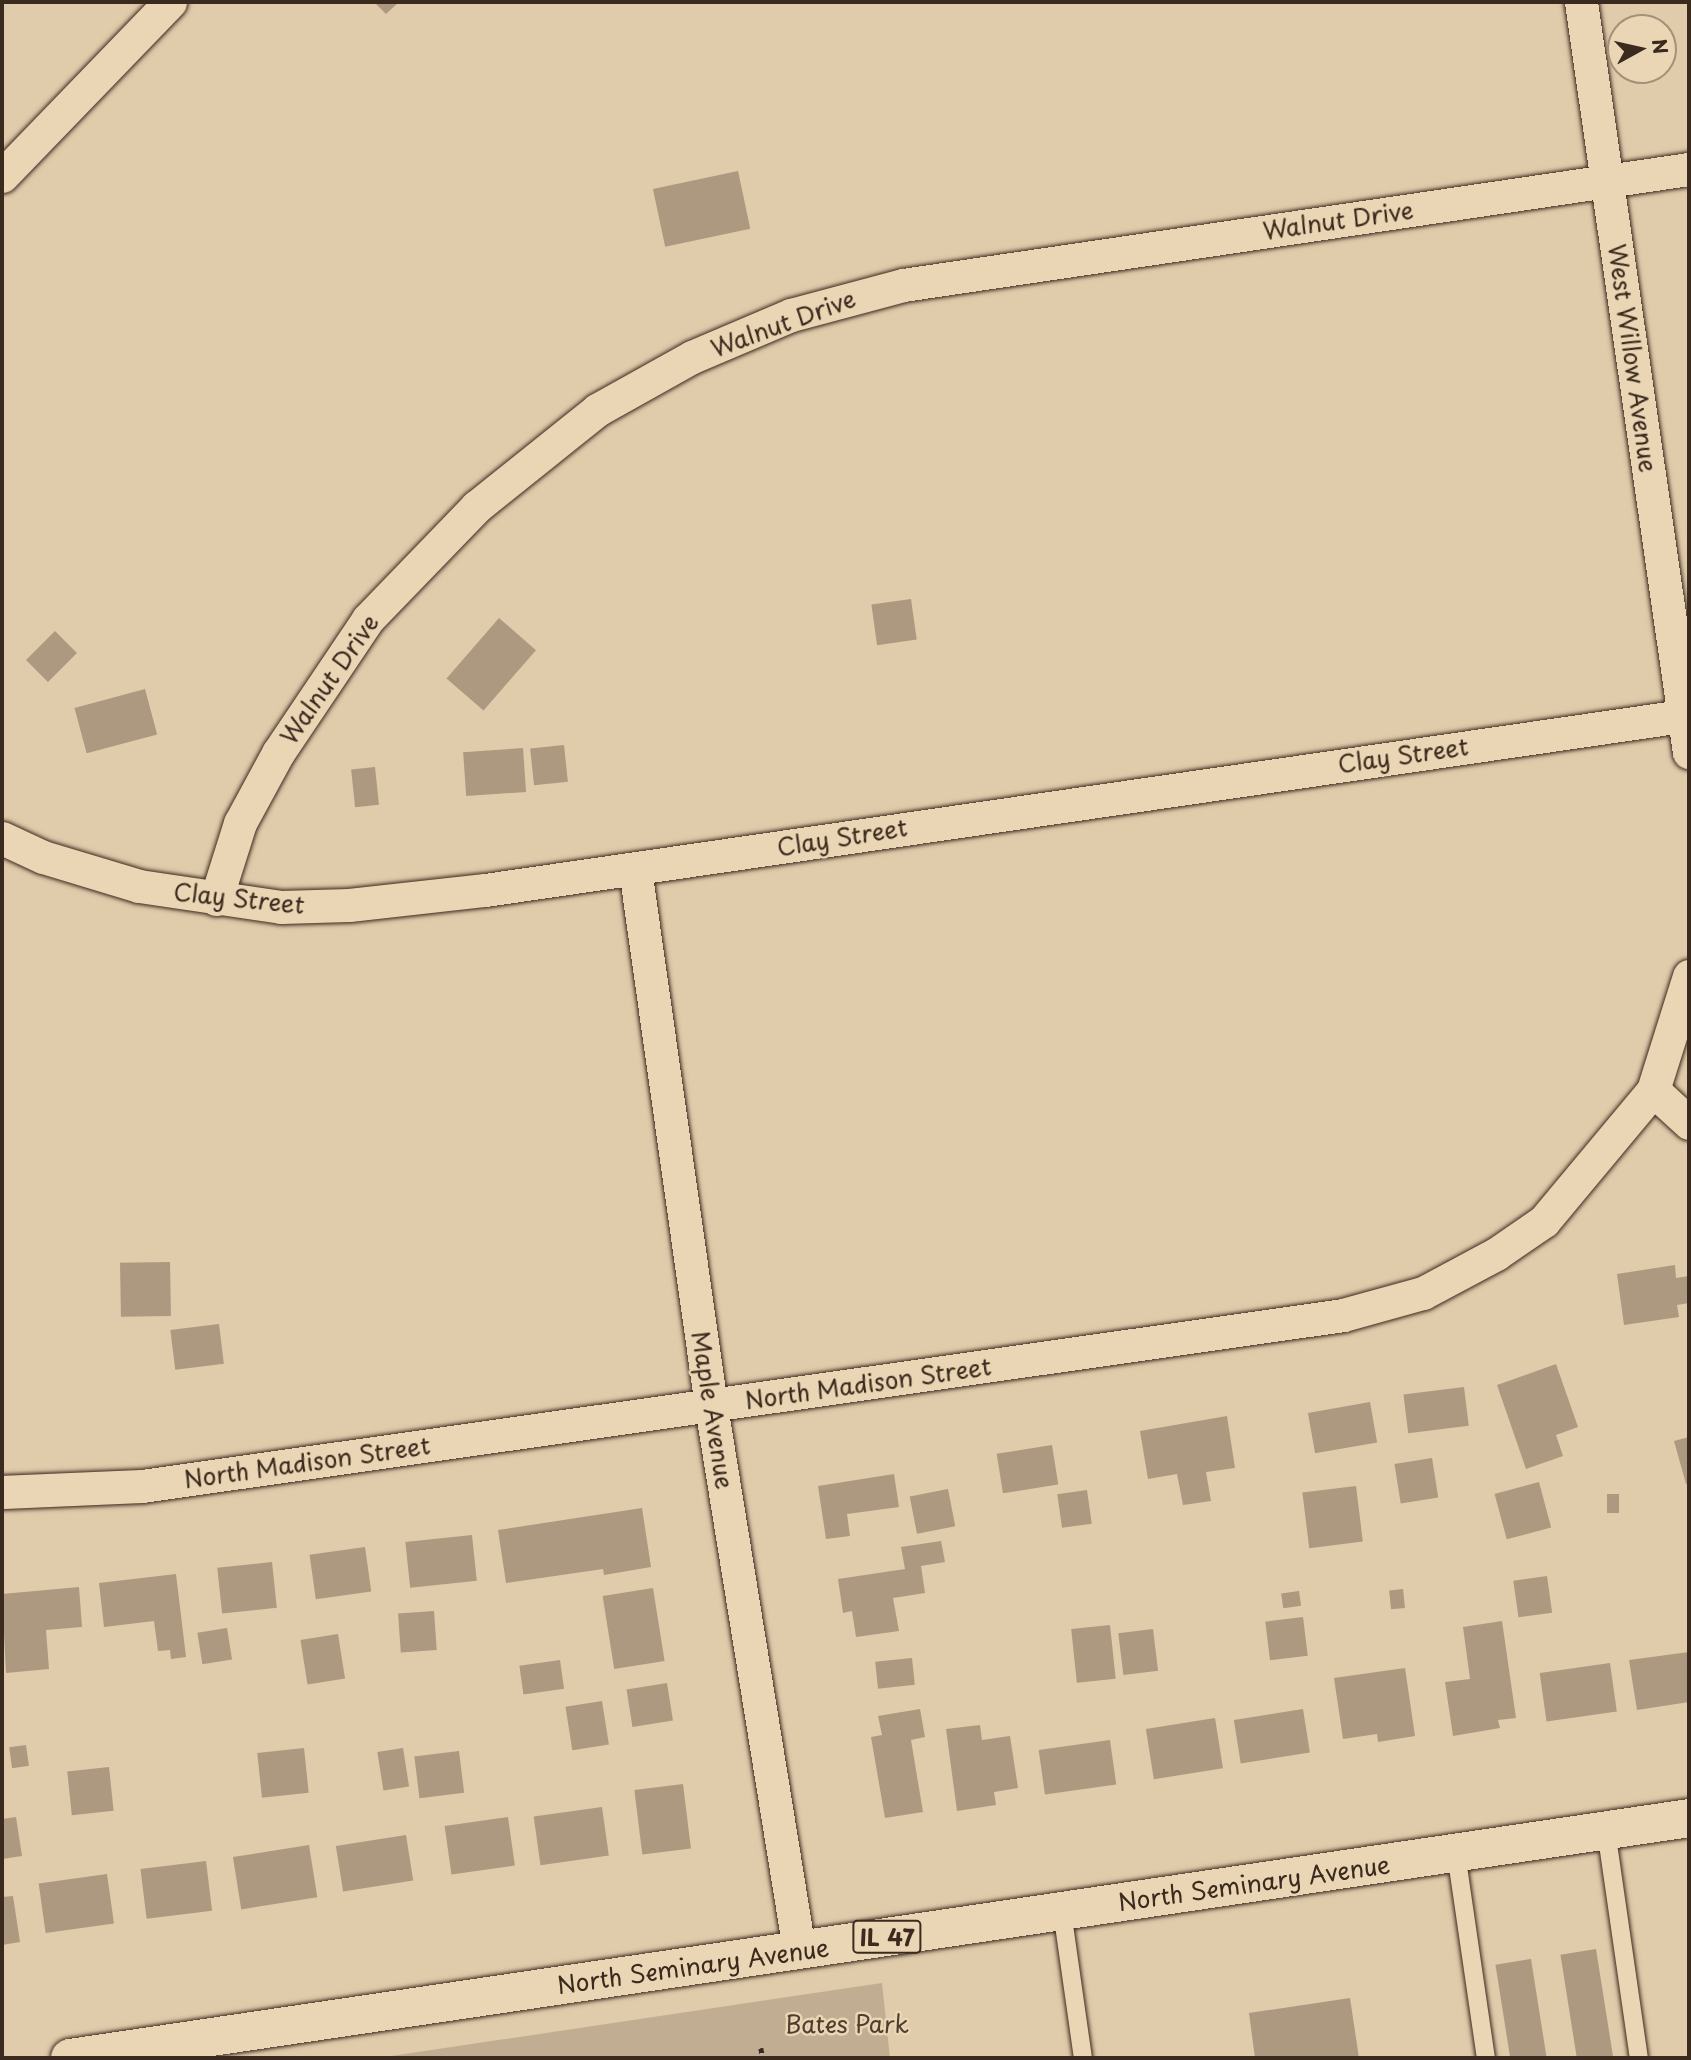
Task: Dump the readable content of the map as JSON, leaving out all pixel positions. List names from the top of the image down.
{
  "streets": {
    "main road": ["North Seminary Avenue", "IL 47"],
    "street": [
      "Walnut Drive",
      "West Willow Avenue",
      "Clay Street",
      "North Madison Street",
      "Maple Avenue"
    ]
  },
  "crossings": [
    ["Walnut Drive", "West Willow Avenue"],
    ["Walnut Drive", "Clay Street"],
    ["West Willow Avenue", "Clay Street"],
    ["Clay Street", "Maple Avenue"],
    ["North Madison Street", "Maple Avenue"],
    ["Maple Avenue", "North Seminary Avenue"]
  ],
  "parks": ["Bates Park"],
  "north": "right"
}
